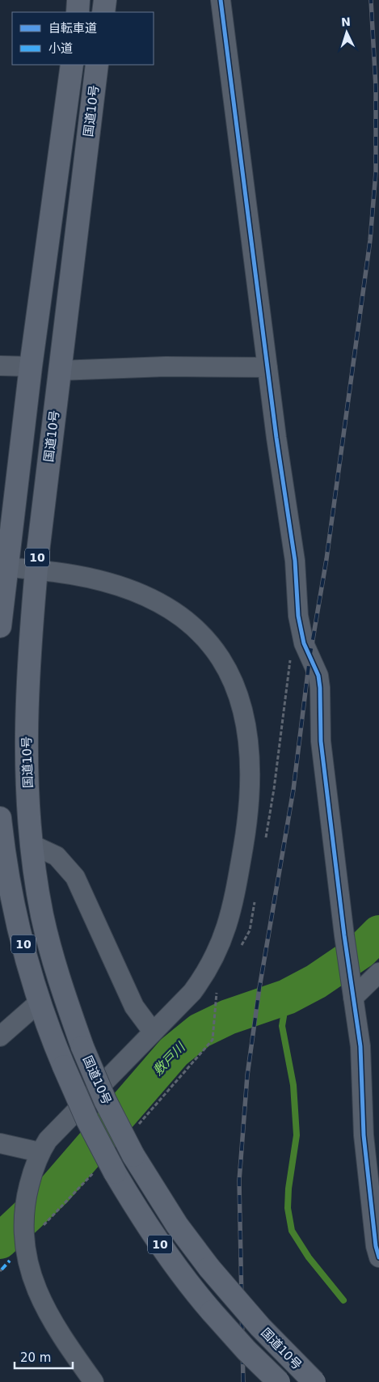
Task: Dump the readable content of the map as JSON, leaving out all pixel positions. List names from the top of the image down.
{
  "streets": {
    "highway": ["国道10号", "10"]
  },
  "water": ["敷戸川"],
  "legend": ["自転車道", "小道"],
  "scale_bar": "20 m",
  "north": "top"
}
